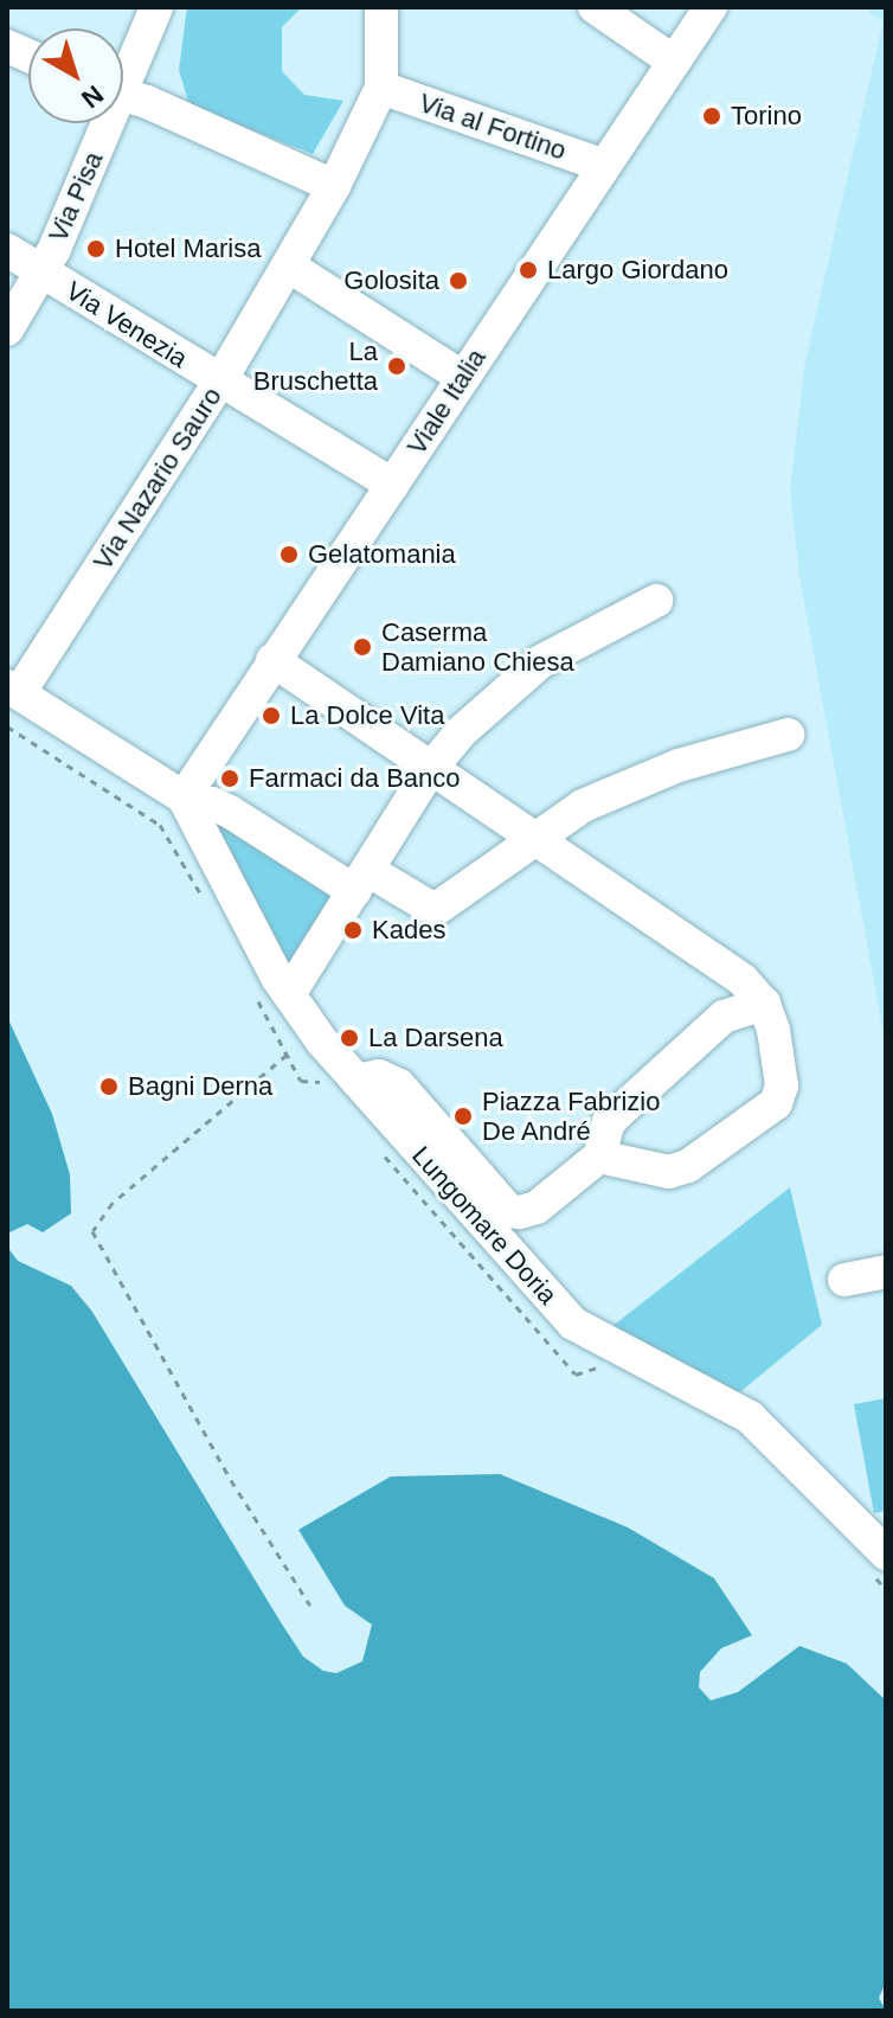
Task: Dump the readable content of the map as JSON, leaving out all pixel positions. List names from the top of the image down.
{
  "streets": {
    "street": [
      "Via al Fortino",
      "Via Pisa",
      "Via Venezia",
      "Viale Italia",
      "Via Nazario Sauro",
      "Lungomare Doria"
    ]
  },
  "crossings": [
    ["Via al Fortino", "Viale Italia"],
    ["Via al Fortino", "Via Nazario Sauro"],
    ["Via Pisa", "Via Venezia"],
    ["Via Venezia", "Viale Italia"],
    ["Via Venezia", "Via Nazario Sauro"],
    ["Viale Italia", "Via Nazario Sauro"],
    ["Viale Italia", "Lungomare Doria"],
    ["Via Nazario Sauro", "Lungomare Doria"]
  ],
  "places": [
    "Torino",
    "Hotel Marisa",
    "Largo Giordano",
    "Golosita",
    "La Bruschetta",
    "Gelatomania",
    "Caserma Damiano Chiesa",
    "La Dolce Vita",
    "Farmaci da Banco",
    "Kades",
    "La Darsena",
    "Bagni Derna",
    "Piazza Fabrizio De André"
  ],
  "north": "bottom right"
}
